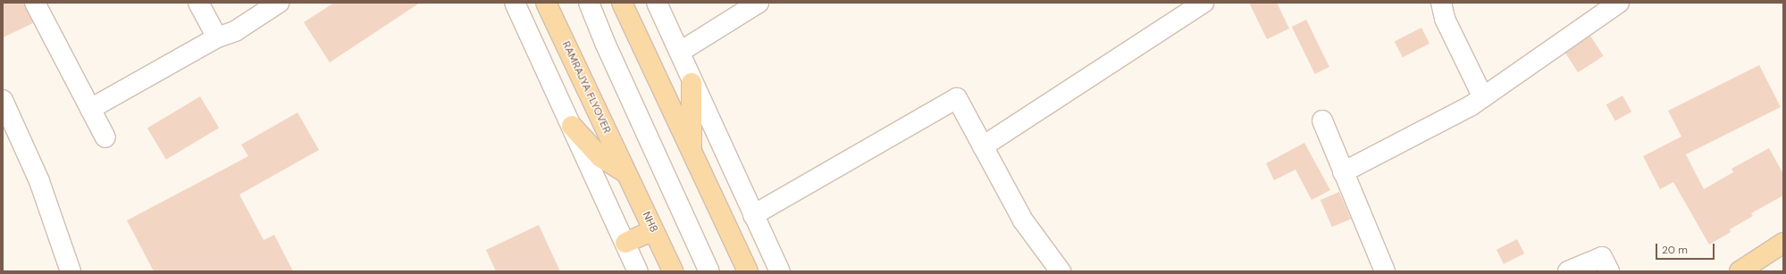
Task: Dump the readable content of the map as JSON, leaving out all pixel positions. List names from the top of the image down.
{
  "streets": {
    "main road": ["RAMRAJYA FLYOVER", "NH8"]
  },
  "crossings": [
    ["RAMRAJYA FLYOVER", "NH8"]
  ],
  "scale_bar": "20 m"
}
